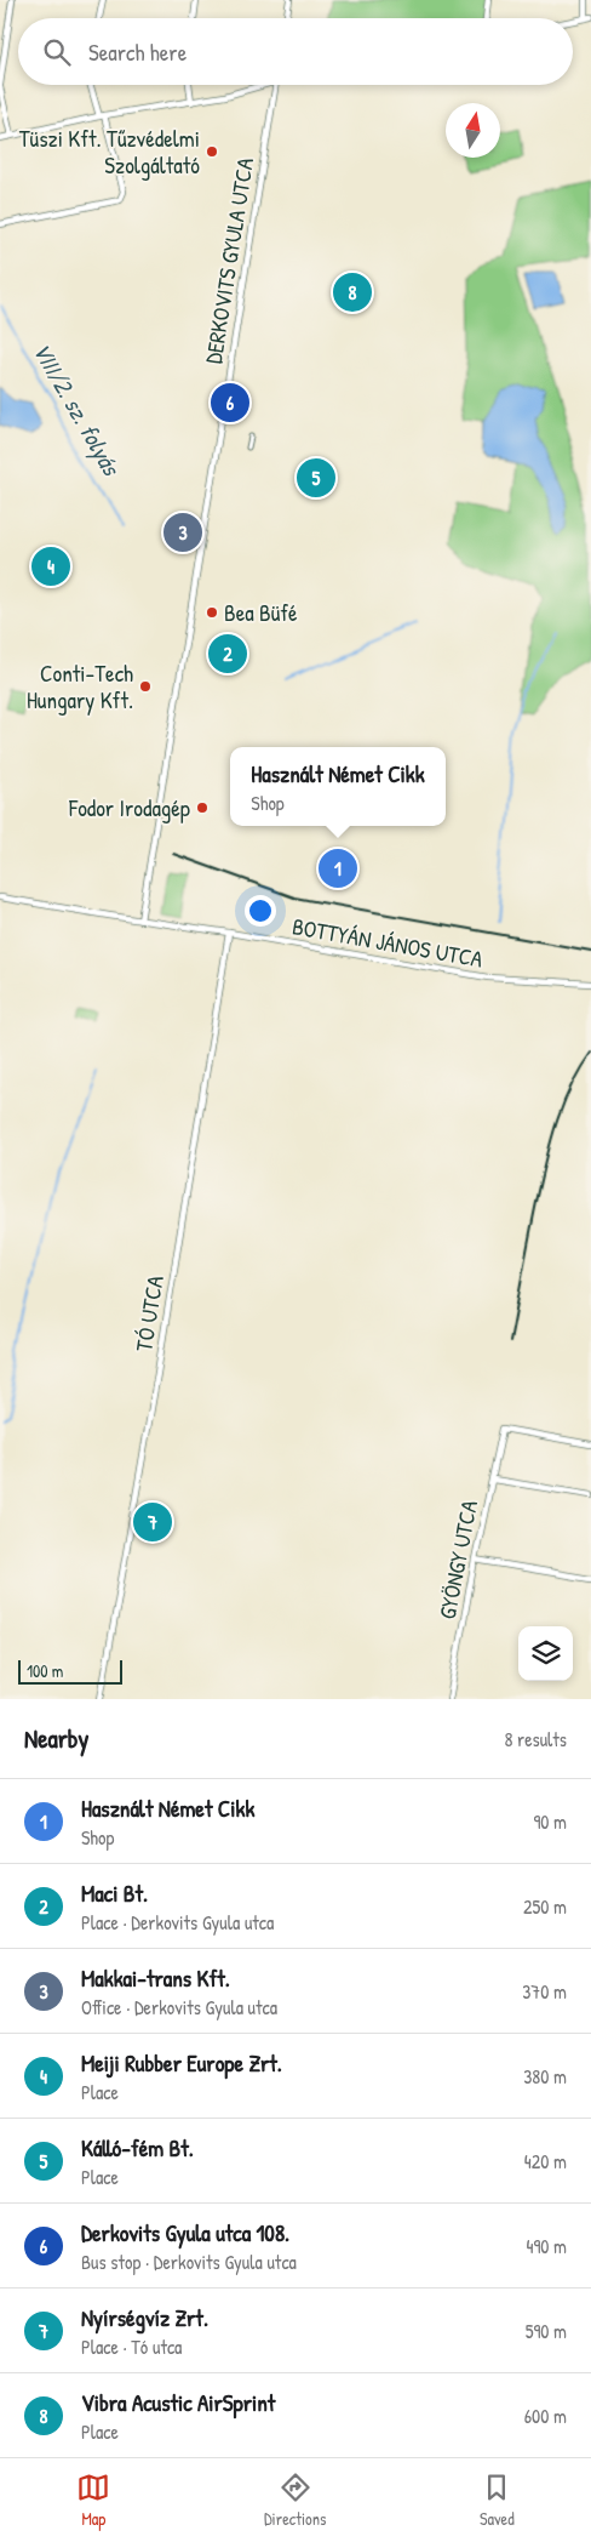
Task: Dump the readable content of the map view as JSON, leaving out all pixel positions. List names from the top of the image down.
{
  "streets": {
    "street": [
      "DERKOVITS GYULA UTCA",
      "BOTTYÁN JÁNOS UTCA",
      "TÓ UTCA",
      "GYÖNGY UTCA"
    ]
  },
  "crossings": [
    ["DERKOVITS GYULA UTCA", "BOTTYÁN JÁNOS UTCA"],
    ["BOTTYÁN JÁNOS UTCA", "TÓ UTCA"]
  ],
  "water": ["VIII/2. sz. folyás"],
  "places": [
    "Tüszi Kft. Tűzvédelmi Szolgáltató",
    "Bea Büfé",
    "Conti-Tech Hungary Kft.",
    "Fodor Irodagép"
  ],
  "scale_bar": "100 m",
  "north": "top",
  "page": {
    "search": "Search here",
    "pins": [
      "8",
      "6",
      "5",
      "3",
      "4",
      "2",
      "1",
      "7"
    ],
    "popup": ["Használt Német Cikk", "Shop"],
    "scale": "100 m",
    "heading": ["Nearby", "8 results"],
    "list": [
      {
        "mark": "1",
        "name": "Használt Német Cikk",
        "note": "Shop",
        "value": "90 m"
      },
      {
        "mark": "2",
        "name": "Maci Bt.",
        "note": "Place · Derkovits Gyula utca",
        "value": "250 m"
      },
      {
        "mark": "3",
        "name": "Makkai-trans Kft.",
        "note": "Office · Derkovits Gyula utca",
        "value": "370 m"
      },
      {
        "mark": "4",
        "name": "Meiji Rubber Europe Zrt.",
        "note": "Place",
        "value": "380 m"
      },
      {
        "mark": "5",
        "name": "Kálló-fém Bt.",
        "note": "Place",
        "value": "420 m"
      },
      {
        "mark": "6",
        "name": "Derkovits Gyula utca 108.",
        "note": "Bus stop · Derkovits Gyula utca",
        "value": "490 m"
      },
      {
        "mark": "7",
        "name": "Nyírségvíz Zrt.",
        "note": "Place · Tó utca",
        "value": "590 m"
      },
      {
        "mark": "8",
        "name": "Vibra Acustic AirSprint",
        "note": "Place",
        "value": "600 m"
      }
    ],
    "nav": ["Map", "Directions", "Saved"]
  }
}
